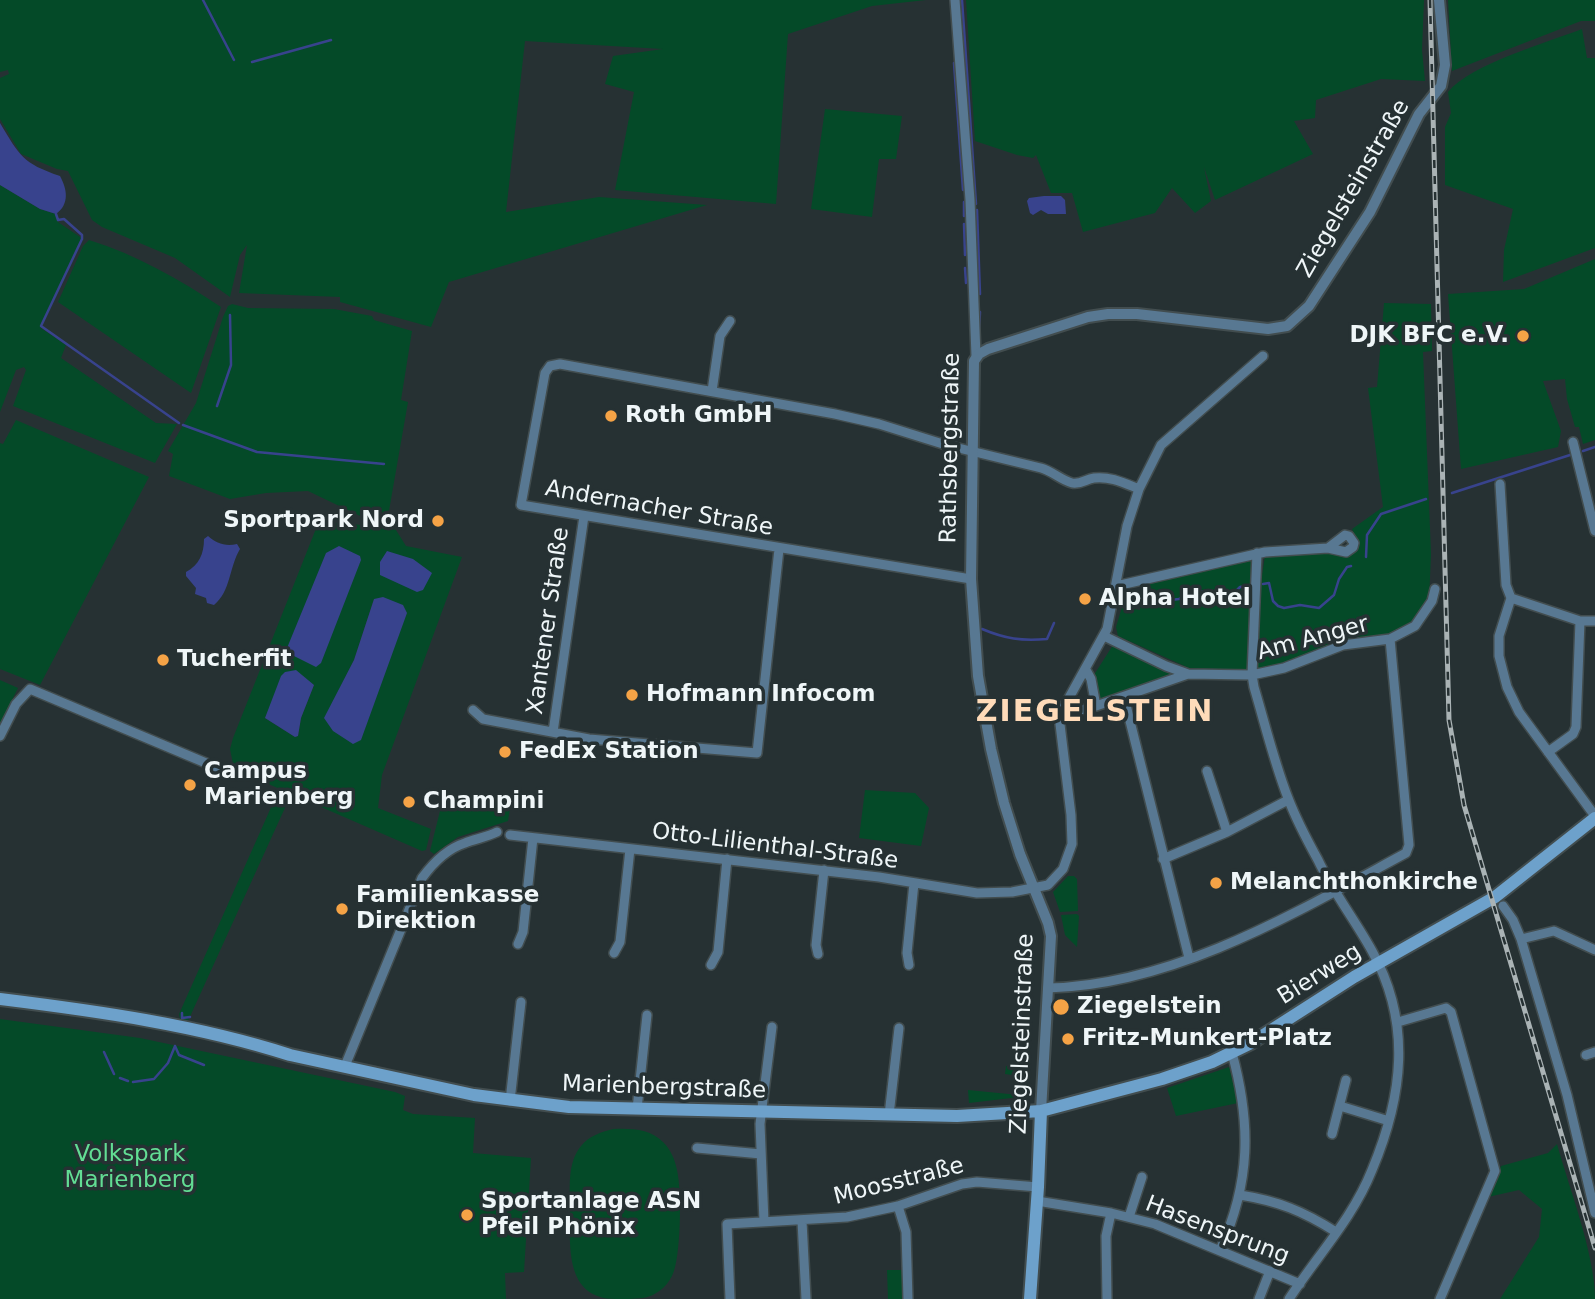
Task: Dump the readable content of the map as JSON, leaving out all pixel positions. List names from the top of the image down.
{
  "streets": {
    "main road": ["Ziegelsteinstraße", "Bierweg", "Marienbergstraße"],
    "street": [
      "Rathsbergstraße",
      "Andernacher Straße",
      "Xantener Straße",
      "Am Anger",
      "Otto-Lilienthal-Straße",
      "Moosstraße",
      "Hasensprung"
    ]
  },
  "crossings": [
    ["Ziegelsteinstraße", "Rathsbergstraße"],
    ["Ziegelsteinstraße", "Otto-Lilienthal-Straße"],
    ["Ziegelsteinstraße", "Bierweg"],
    ["Ziegelsteinstraße", "Marienbergstraße"],
    ["Ziegelsteinstraße", "Moosstraße"],
    ["Ziegelsteinstraße", "Hasensprung"],
    ["Rathsbergstraße", "Andernacher Straße"],
    ["Rathsbergstraße", "Otto-Lilienthal-Straße"],
    ["Andernacher Straße", "Xantener Straße"],
    ["Bierweg", "Marienbergstraße"]
  ],
  "districts": ["ZIEGELSTEIN"],
  "parks": ["Volkspark Marienberg"],
  "places": [
    "DJK BFC e.V.",
    "Roth GmbH",
    "Sportpark Nord",
    "Alpha Hotel",
    "Tucherfit",
    "Hofmann Infocom",
    "FedEx Station",
    "Campus Marienberg",
    "Champini",
    "Melanchthonkirche",
    "Familienkasse Direktion",
    "Ziegelstein",
    "Fritz-Munkert-Platz",
    "Sportanlage ASN Pfeil Phönix"
  ]
}
